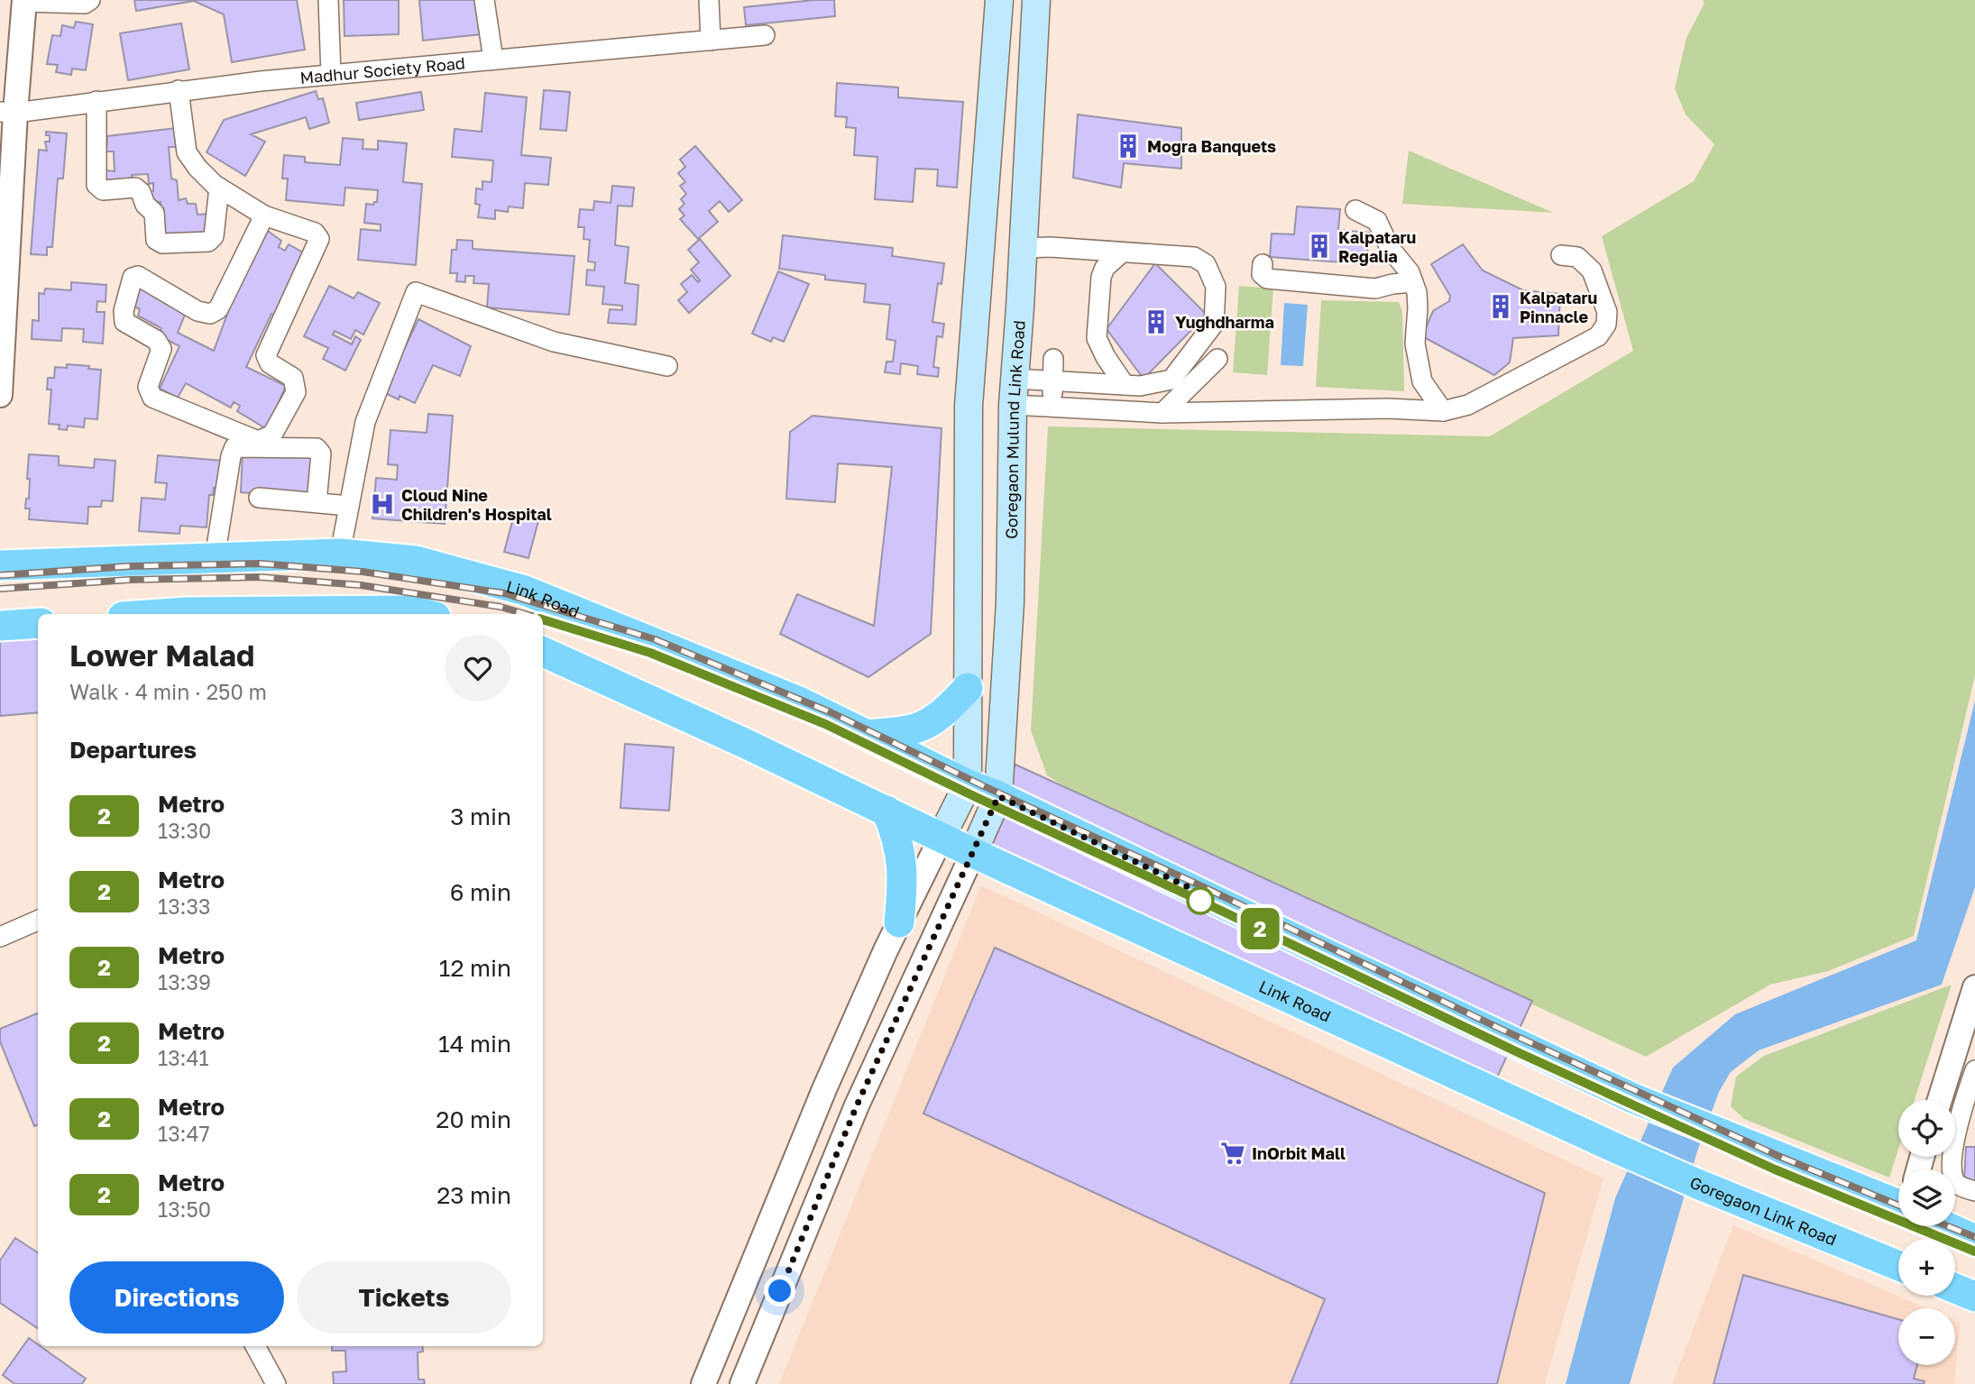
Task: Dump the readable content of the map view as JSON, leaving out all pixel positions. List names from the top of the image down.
{
  "streets": {
    "main road": ["Goregaon Mulund Link Road", "Link Road", "Goregaon Link Road"],
    "street": ["Madhur Society Road"]
  },
  "crossings": [
    ["Goregaon Mulund Link Road", "Link Road"],
    ["Link Road", "Goregaon Link Road"]
  ],
  "places": {
    "building": [
      "Mogra Banquets",
      "Kalpataru Regalia",
      "Kalpataru Pinnacle",
      "Yughdharma"
    ],
    "hospital": ["Cloud Nine Children's Hospital"],
    "supermarket": ["InOrbit Mall"]
  },
  "lines": ["metro line 2"],
  "page": {
    "on_map": "2",
    "heading": [
      ["Lower Malad", "Walk · 4 min · 250 m"],
      "Departures"
    ],
    "list": [
      {
        "mark": "2",
        "name": "Metro",
        "note": "13:30",
        "value": "3 min"
      },
      {
        "mark": "2",
        "name": "Metro",
        "note": "13:33",
        "value": "6 min"
      },
      {
        "mark": "2",
        "name": "Metro",
        "note": "13:39",
        "value": "12 min"
      },
      {
        "mark": "2",
        "name": "Metro",
        "note": "13:41",
        "value": "14 min"
      },
      {
        "mark": "2",
        "name": "Metro",
        "note": "13:47",
        "value": "20 min"
      },
      {
        "mark": "2",
        "name": "Metro",
        "note": "13:50",
        "value": "23 min"
      }
    ],
    "map_buttons": ["+", "−"],
    "buttons": ["Directions", "Tickets"]
  }
}
